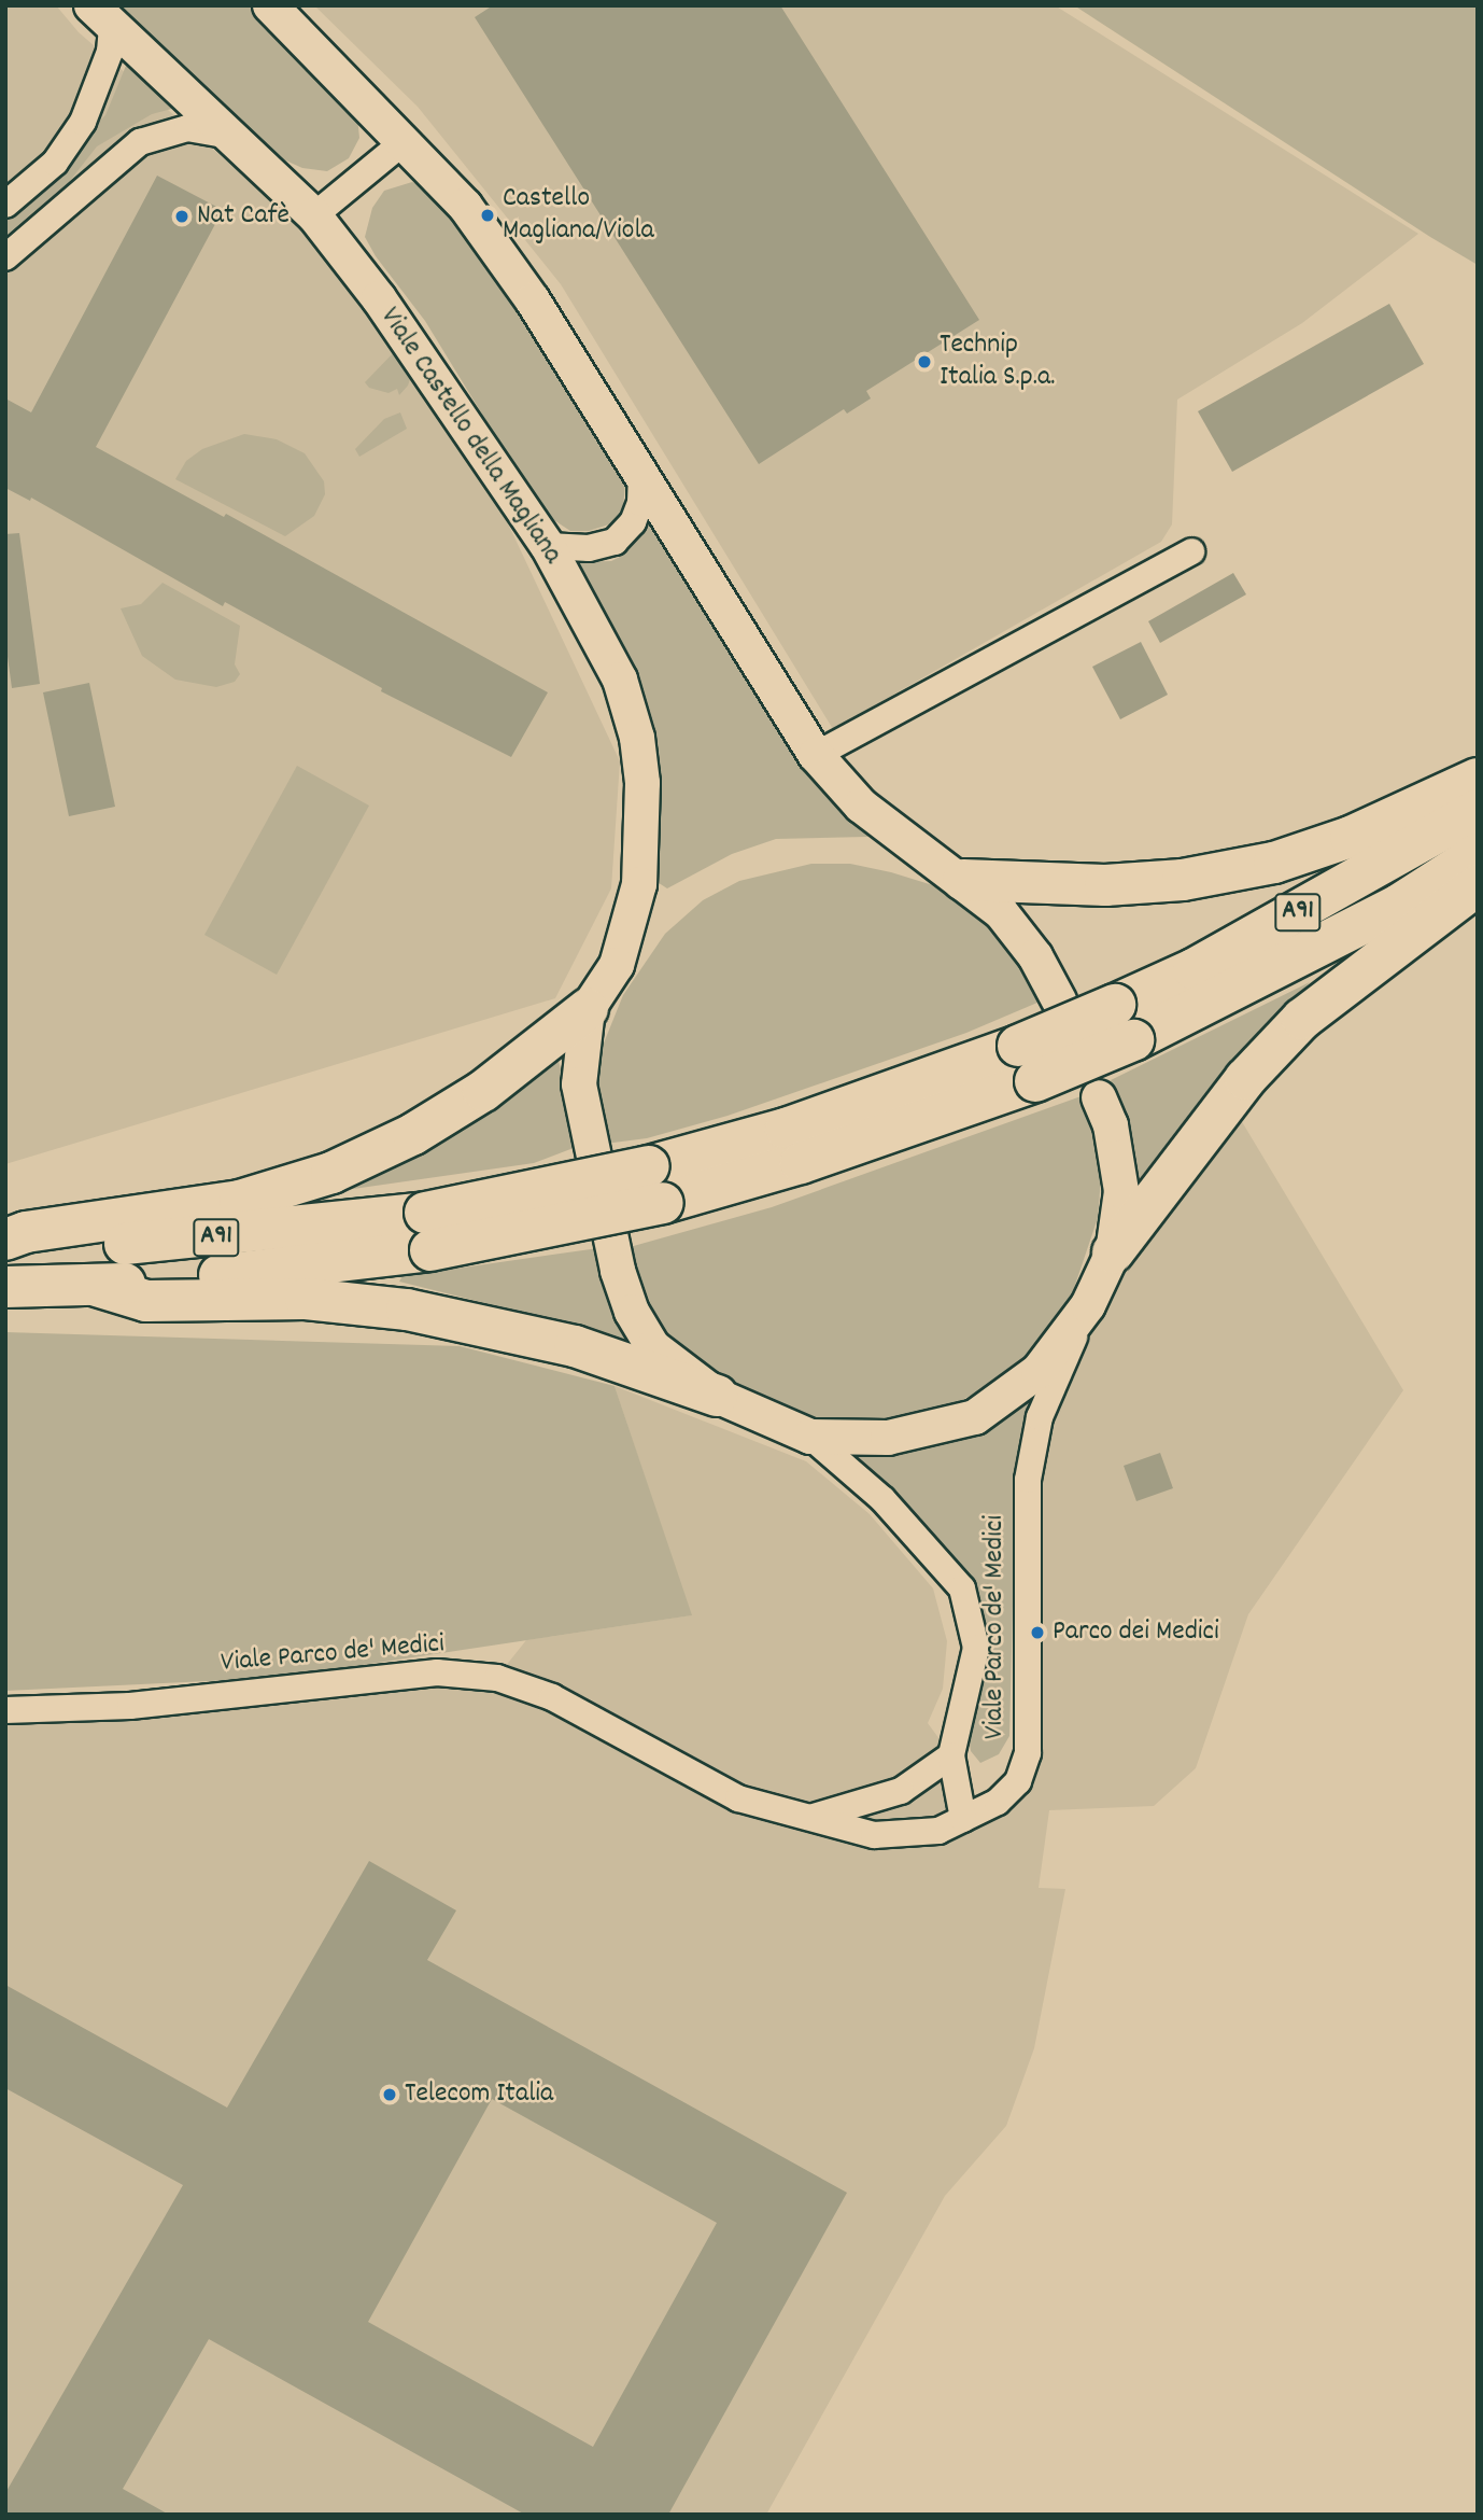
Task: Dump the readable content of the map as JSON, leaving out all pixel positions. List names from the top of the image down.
{
  "streets": {
    "highway": ["A91"],
    "street": ["Viale Castello della Magliana", "Viale Parco de' Medici"]
  },
  "places": [
    "Castello Magliana/Viola",
    "Nat Cafè",
    "Technip Italia S.p.a.",
    "Parco dei Medici",
    "Telecom Italia"
  ]
}
